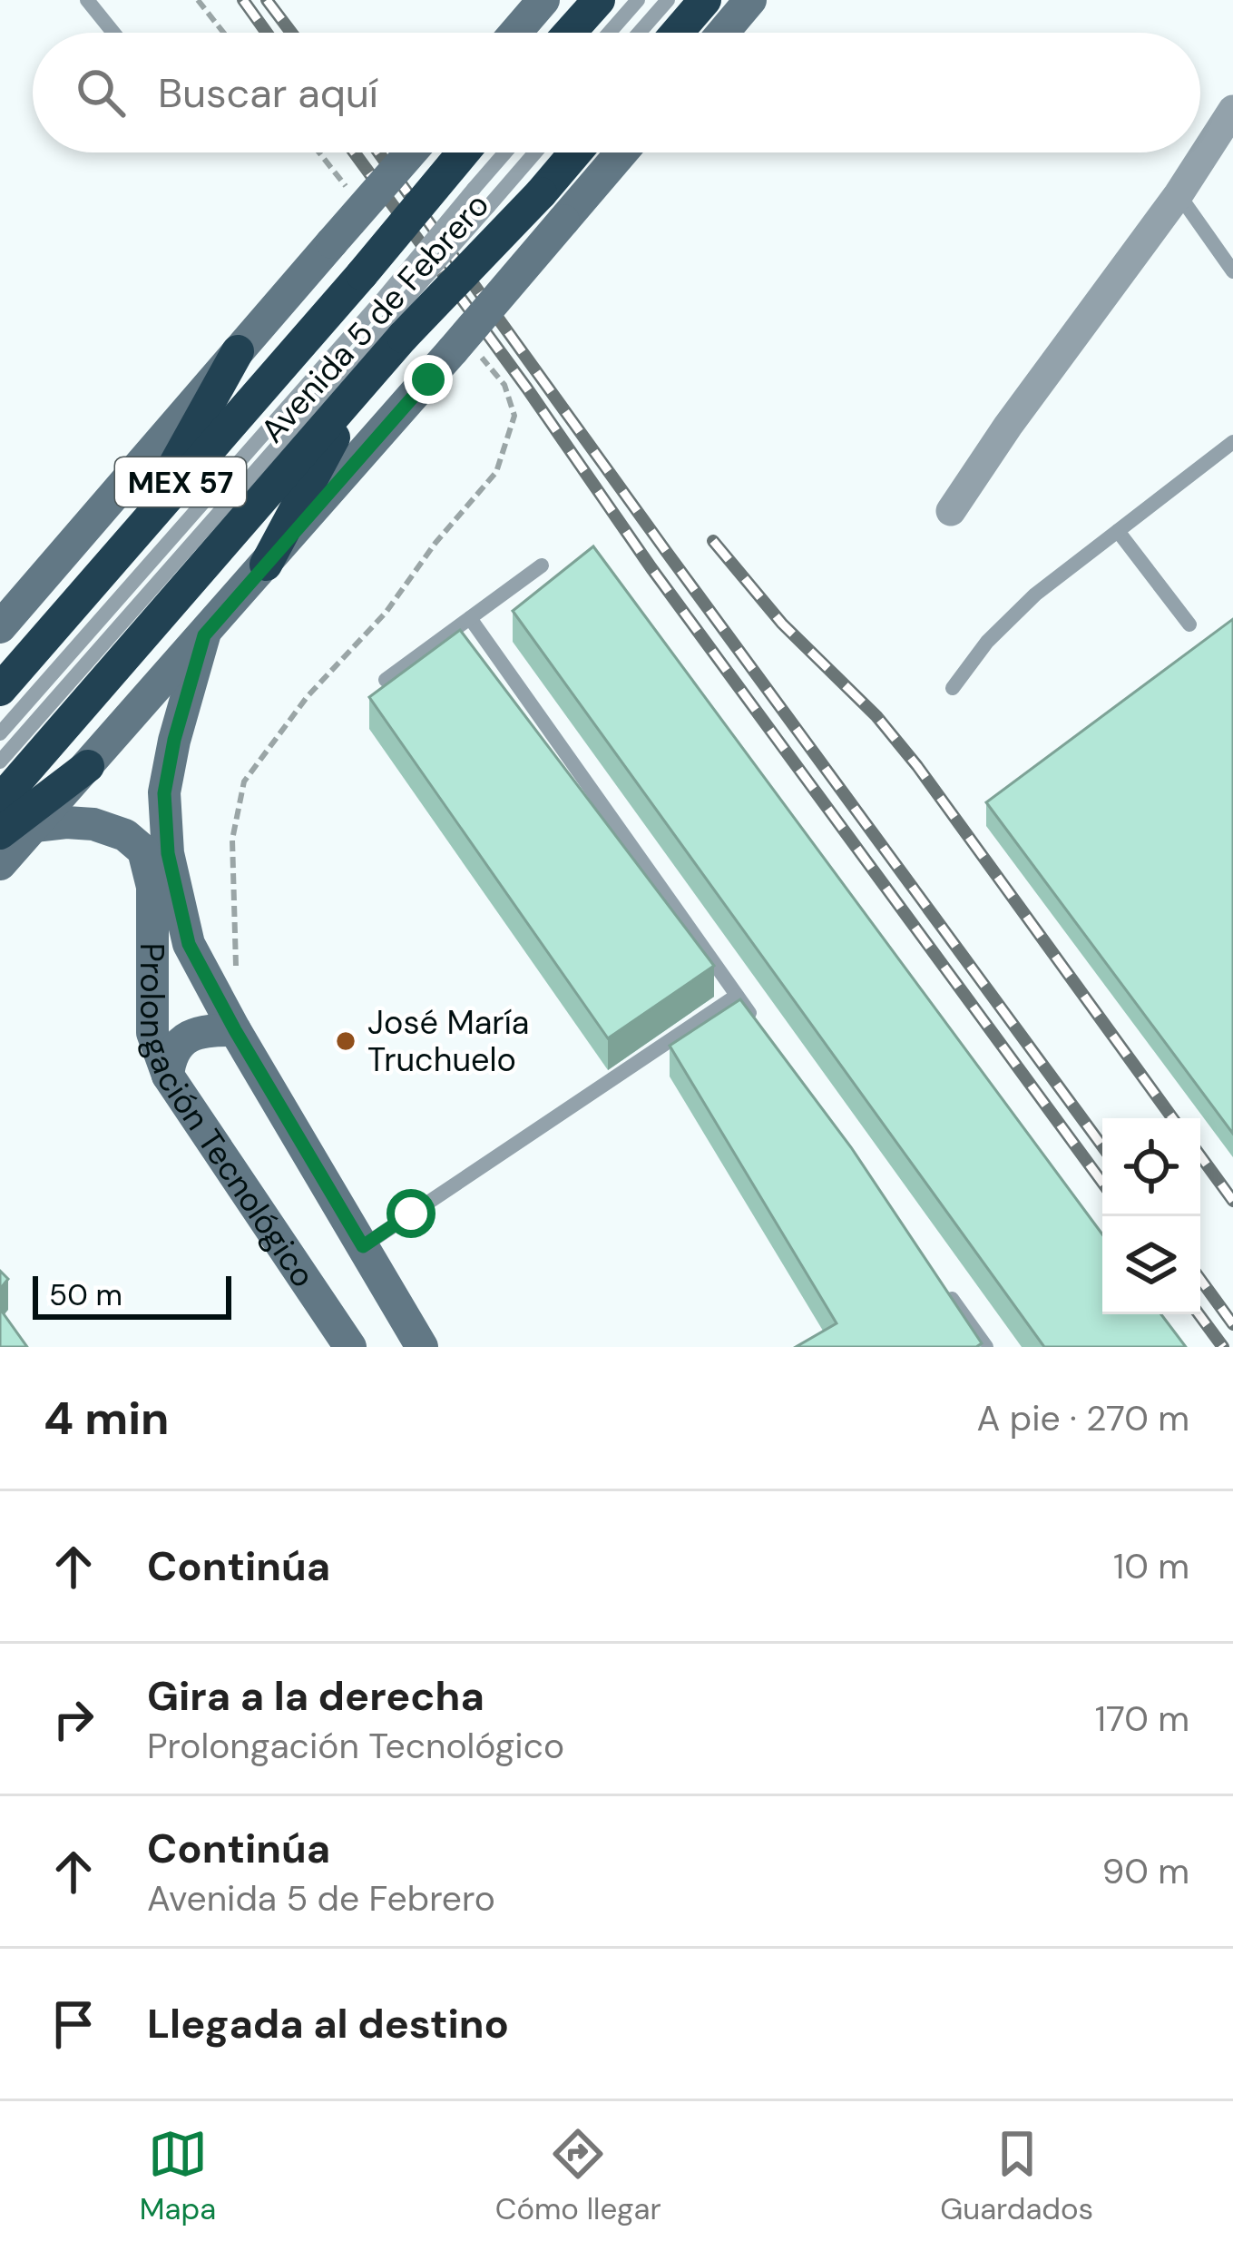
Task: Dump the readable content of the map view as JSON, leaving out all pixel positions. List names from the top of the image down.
{
  "streets": {
    "highway": ["Avenida 5 de Febrero", "MEX 57"],
    "main road": ["Prolongación Tecnológico"]
  },
  "places": ["José María Truchuelo"],
  "scale_bar": "50 m",
  "page": {
    "search": "Buscar aquí",
    "scale": "50 m",
    "heading": ["4 min", "A pie · 270 m"],
    "list": [
      ["Continúa", "10 m"],
      ["Gira a la derecha", "Prolongación Tecnológico", "170 m"],
      ["Continúa", "Avenida 5 de Febrero", "90 m"],
      "Llegada al destino"
    ],
    "nav": ["Mapa", "Cómo llegar", "Guardados"]
  }
}
